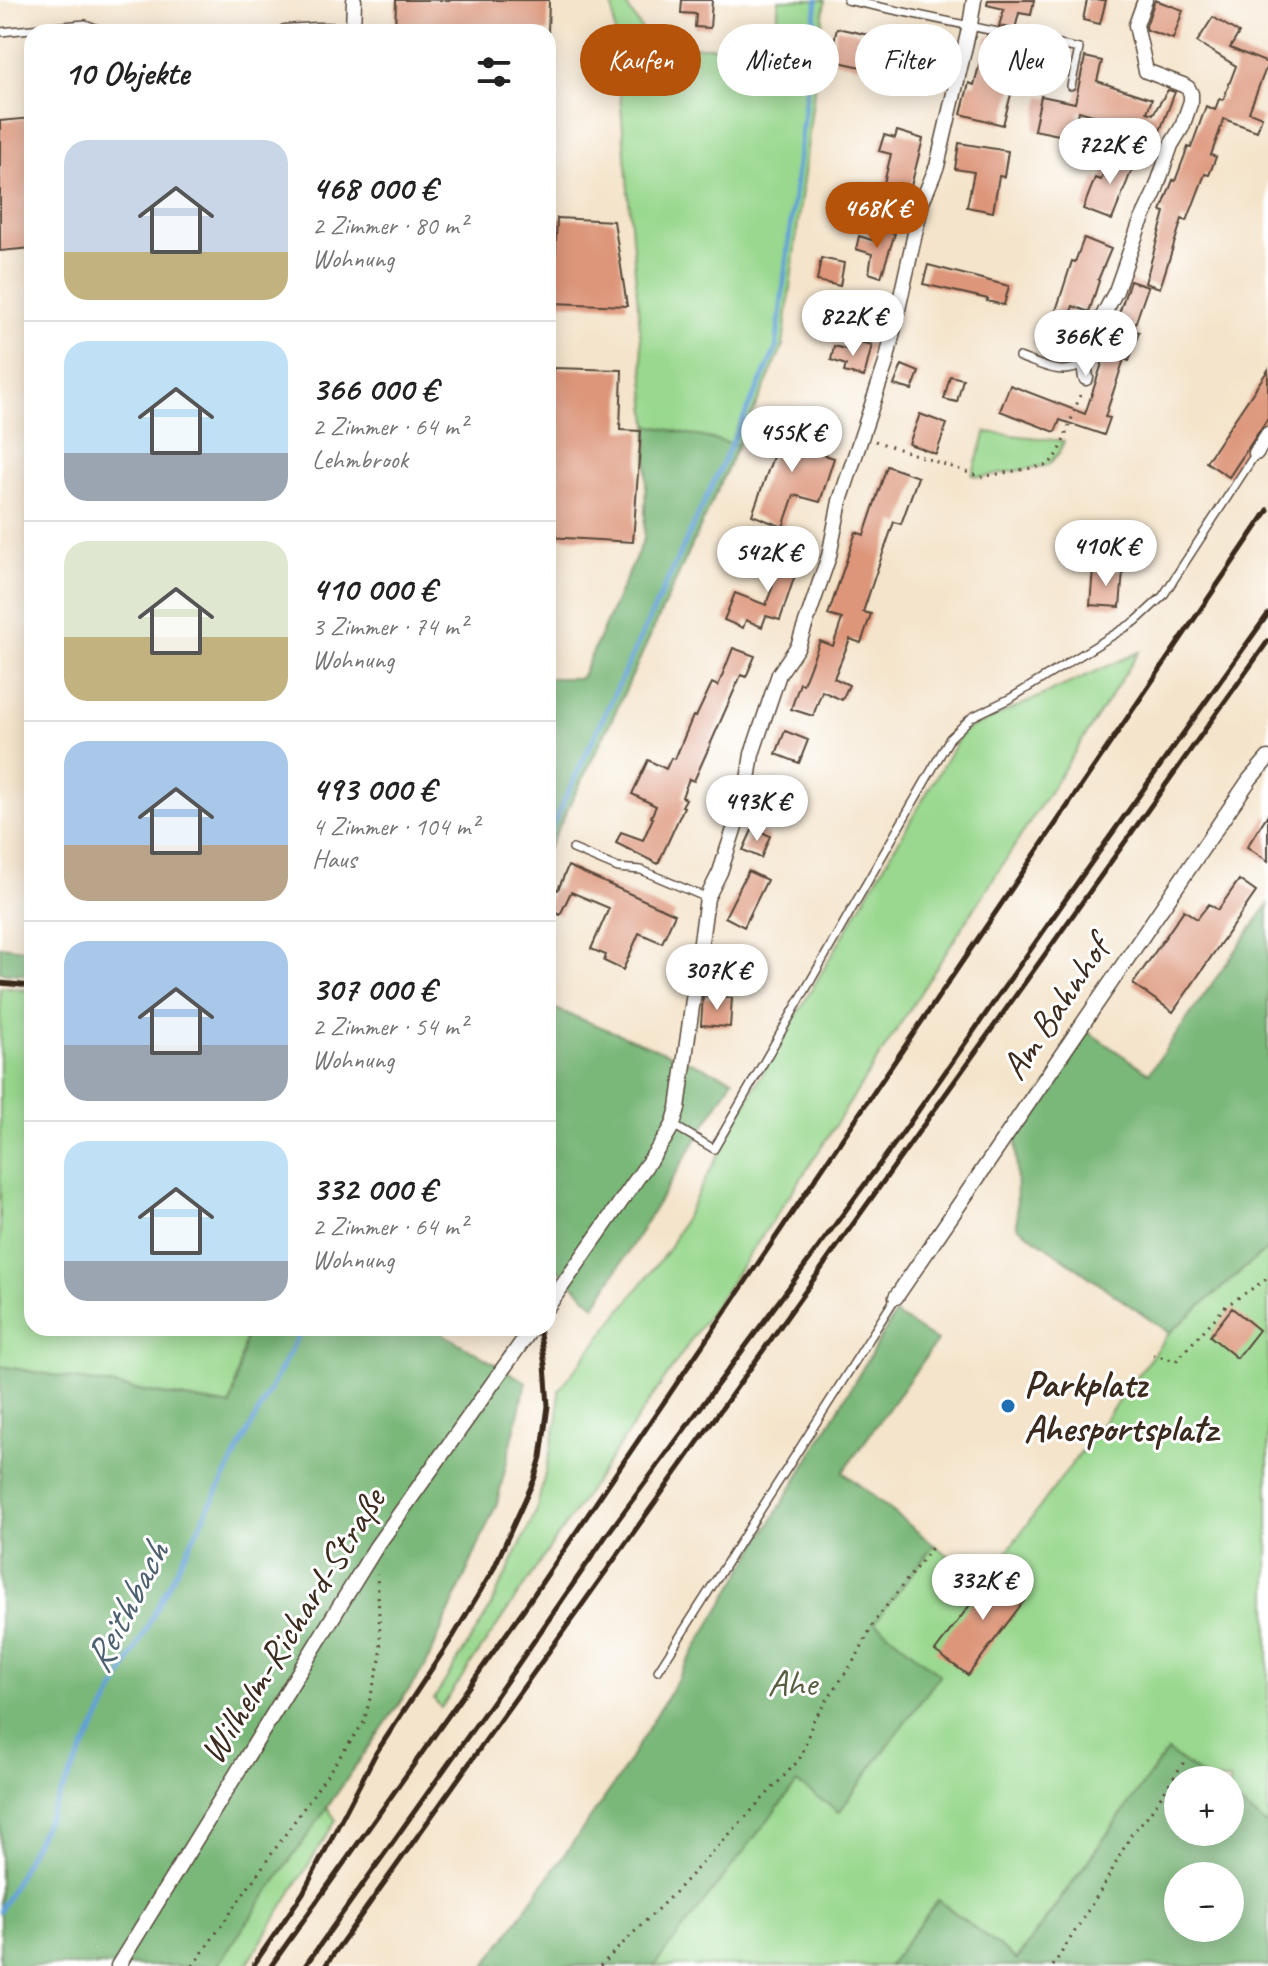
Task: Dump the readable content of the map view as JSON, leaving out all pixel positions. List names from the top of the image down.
{
  "streets": {
    "street": ["Am Bahnhof", "Wilhelm-Richard-Straße"]
  },
  "water": ["Reithbach"],
  "parks": ["Ahe"],
  "places": ["Parkplatz Ahesportsplatz"],
  "page": {
    "chip": [
      "Kaufen",
      "Mieten",
      "Filter",
      "Neu"
    ],
    "heading": "10 Objekte",
    "price": [
      "722K €",
      "468K €",
      "822K €",
      "366K €",
      "455K €",
      "410K €",
      "542K €",
      "493K €",
      "307K €",
      "332K €"
    ],
    "list": [
      {
        "name": "468 000 €",
        "note": "2 Zimmer · 80 m² · Wohnung"
      },
      {
        "name": "366 000 €",
        "note": "2 Zimmer · 64 m² · Lehmbrook"
      },
      {
        "name": "410 000 €",
        "note": "3 Zimmer · 74 m² · Wohnung"
      },
      {
        "name": "493 000 €",
        "note": "4 Zimmer · 104 m² · Haus"
      },
      {
        "name": "307 000 €",
        "note": "2 Zimmer · 54 m² · Wohnung"
      },
      {
        "name": "332 000 €",
        "note": "2 Zimmer · 64 m² · Wohnung"
      }
    ],
    "map_buttons": ["+", "−"]
  }
}
